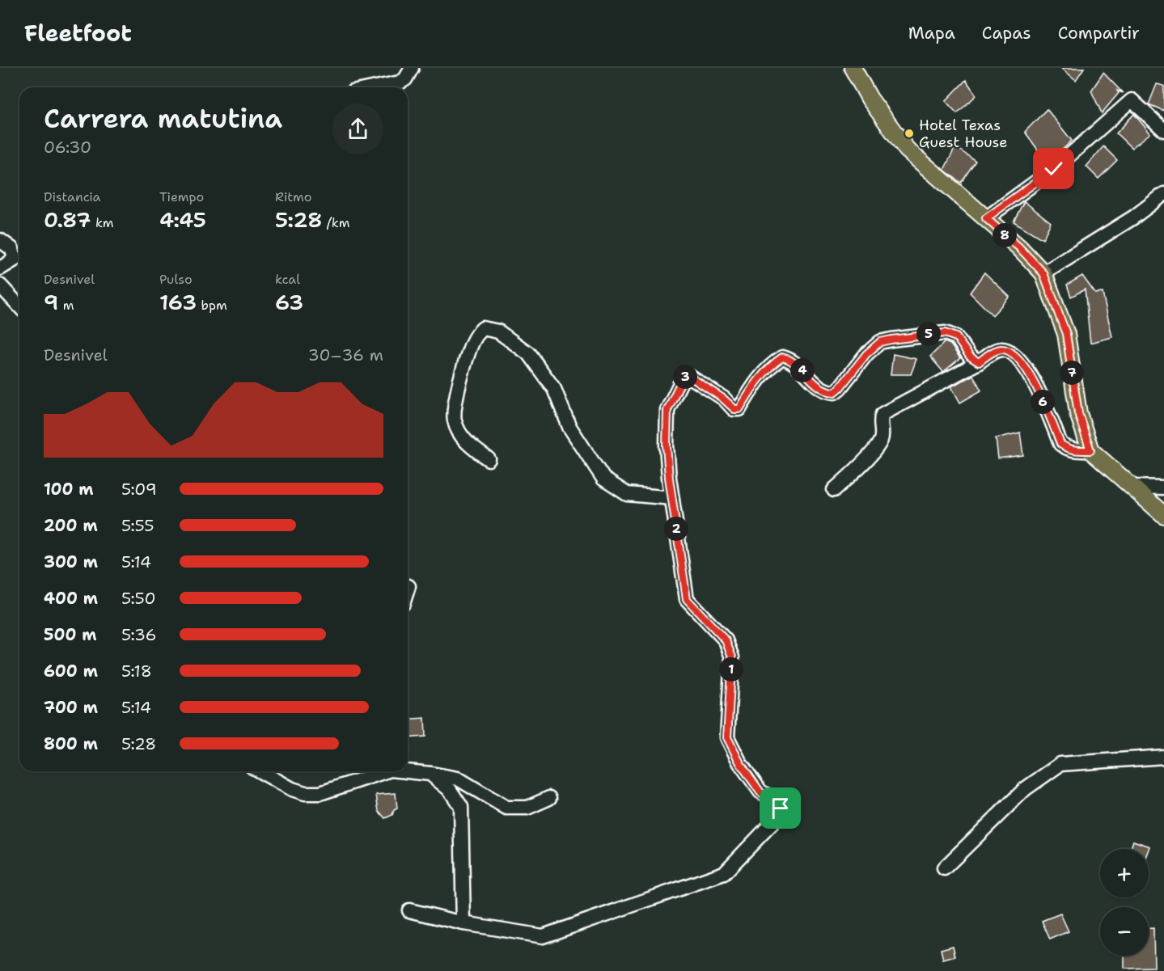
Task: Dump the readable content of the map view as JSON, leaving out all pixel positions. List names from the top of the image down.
{
  "places": ["Hotel Texas Guest House"],
  "page": {
    "header": "Fleetfoot",
    "nav": ["Mapa", "Capas", "Compartir"],
    "heading": ["Carrera matutina", "06:30"],
    "stats": [
      ["Distancia", "0.87 km"],
      ["Tiempo", "4:45"],
      ["Ritmo", "5:28 /km"],
      ["Desnivel", "9 m"],
      ["Pulso", "163 bpm"],
      ["kcal", "63"]
    ],
    "pins": [
      "8",
      "5",
      "4",
      "7",
      "3",
      "6",
      "2",
      "1"
    ],
    "chart": ["Desnivel", "30–36 m"],
    "list": [
      {
        "name": "100 m",
        "note": "5:09"
      },
      {
        "name": "200 m",
        "note": "5:55"
      },
      {
        "name": "300 m",
        "note": "5:14"
      },
      {
        "name": "400 m",
        "note": "5:50"
      },
      {
        "name": "500 m",
        "note": "5:36"
      },
      {
        "name": "600 m",
        "note": "5:18"
      },
      {
        "name": "700 m",
        "note": "5:14"
      },
      {
        "name": "800 m",
        "note": "5:28"
      }
    ],
    "map_buttons": ["+", "−"]
  }
}
